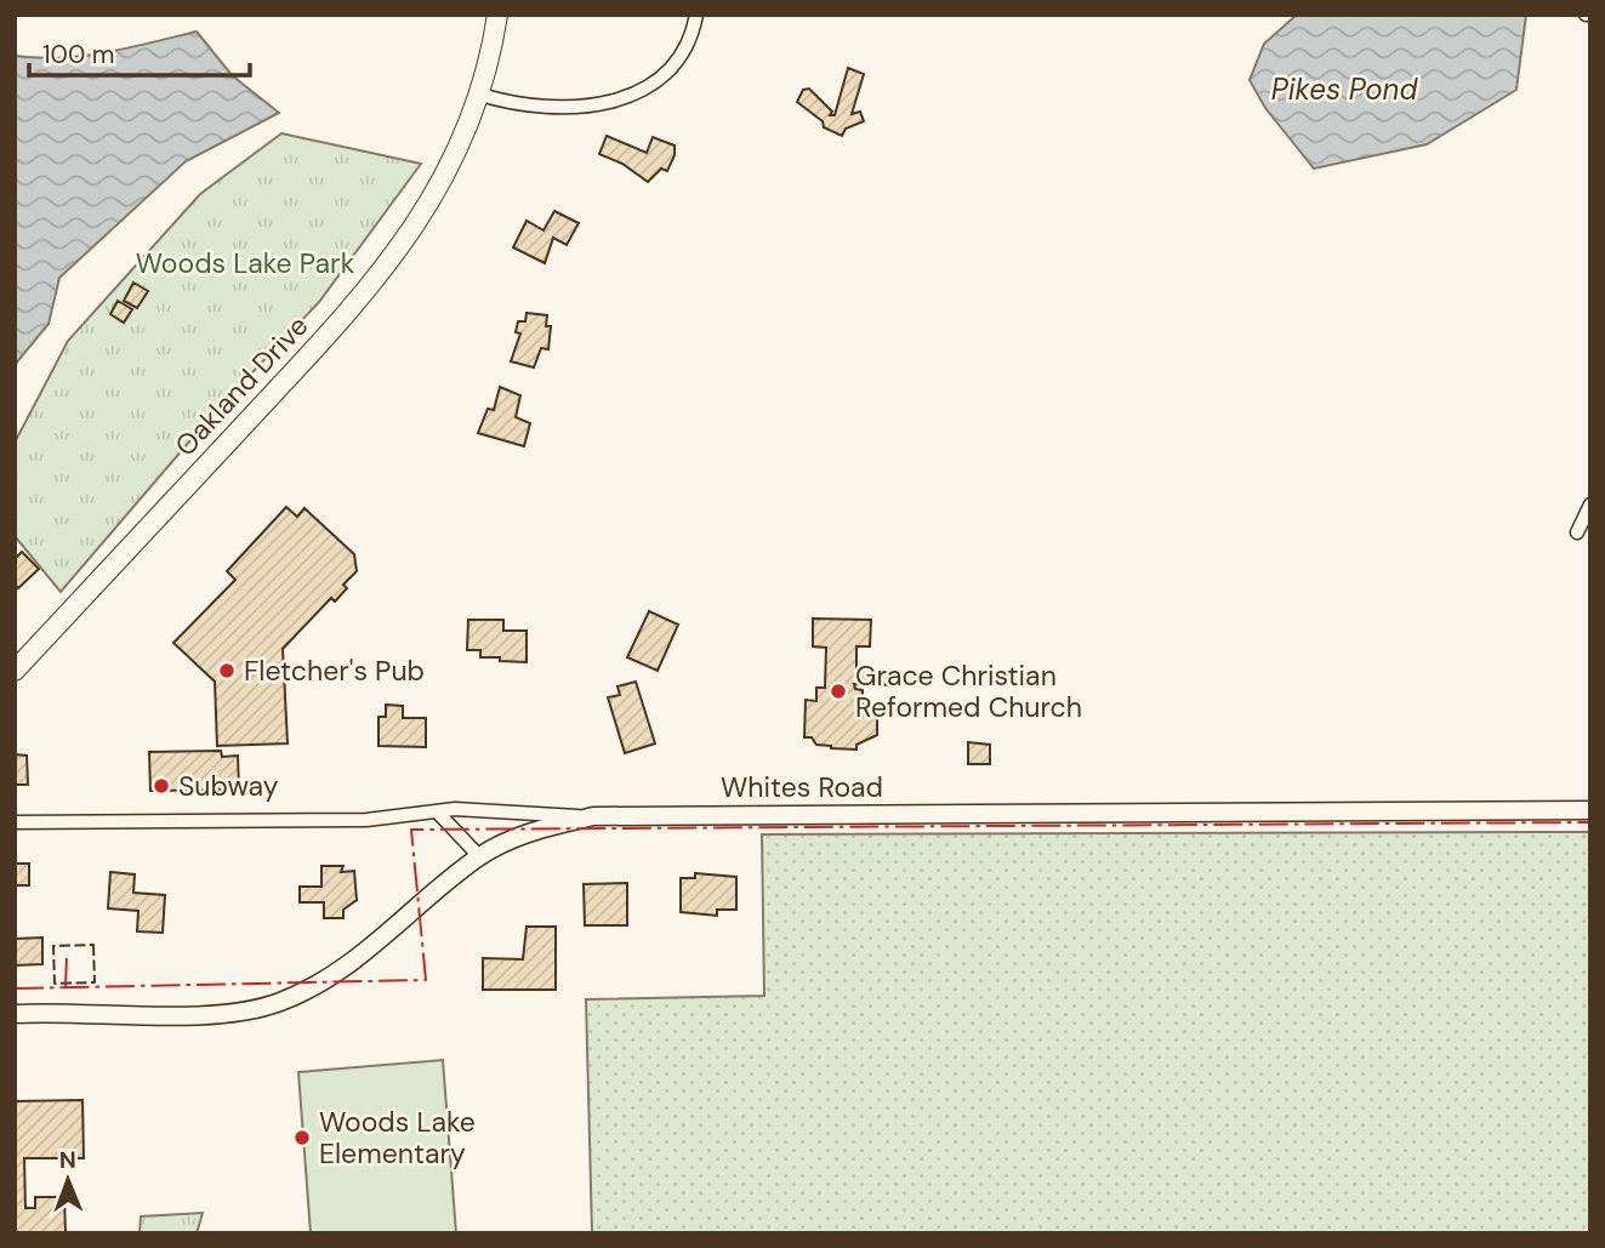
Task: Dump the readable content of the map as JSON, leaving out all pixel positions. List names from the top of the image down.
{
  "streets": {
    "main road": ["Oakland Drive"],
    "street": ["Whites Road"]
  },
  "water": ["Pikes Pond"],
  "parks": ["Woods Lake Park"],
  "places": [
    "Fletcher's Pub",
    "Grace Christian Reformed Church",
    "Subway",
    "Woods Lake Elementary"
  ],
  "scale_bar": "100 m",
  "north": "top"
}
